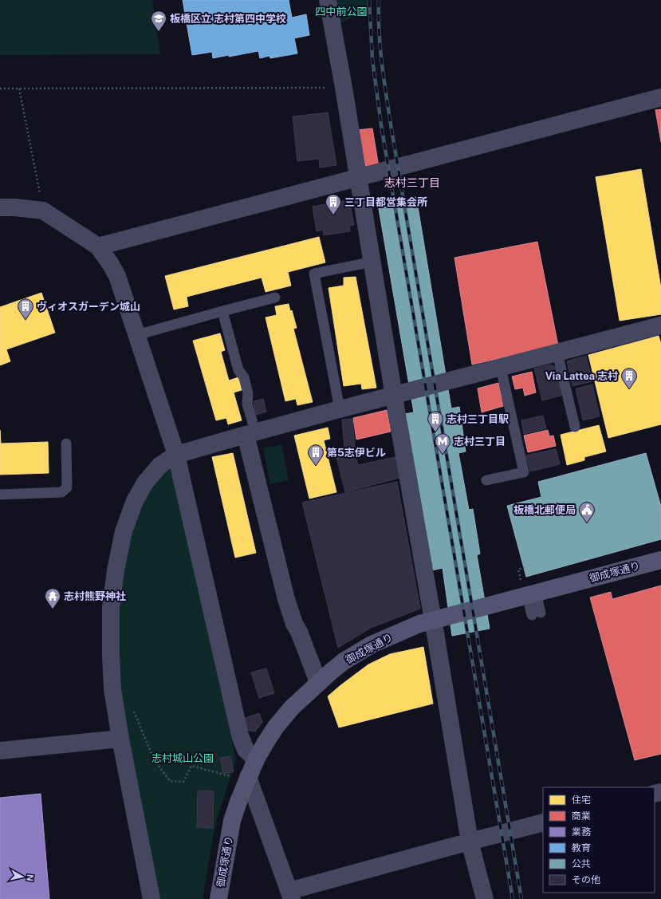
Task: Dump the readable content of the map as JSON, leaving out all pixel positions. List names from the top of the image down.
{
  "streets": {
    "street": ["御成塚通り"]
  },
  "districts": ["志村三丁目"],
  "parks": ["四中前公園", "志村城山公園"],
  "places": {
    "school or university": ["板橋区立 志村第四中学校"],
    "building": [
      "三丁目都営集会所",
      "ヴィオスガーデン城山",
      "Via Lattea 志村",
      "志村三丁目駅",
      "第5志伊ビル"
    ],
    "metro station": ["志村三丁目"],
    "public building": ["板橋北郵便局"],
    "temple": ["志村熊野神社"]
  },
  "legend": [
    "住宅",
    "商業",
    "業務",
    "教育",
    "公共",
    "その他"
  ],
  "north": "right"
}
